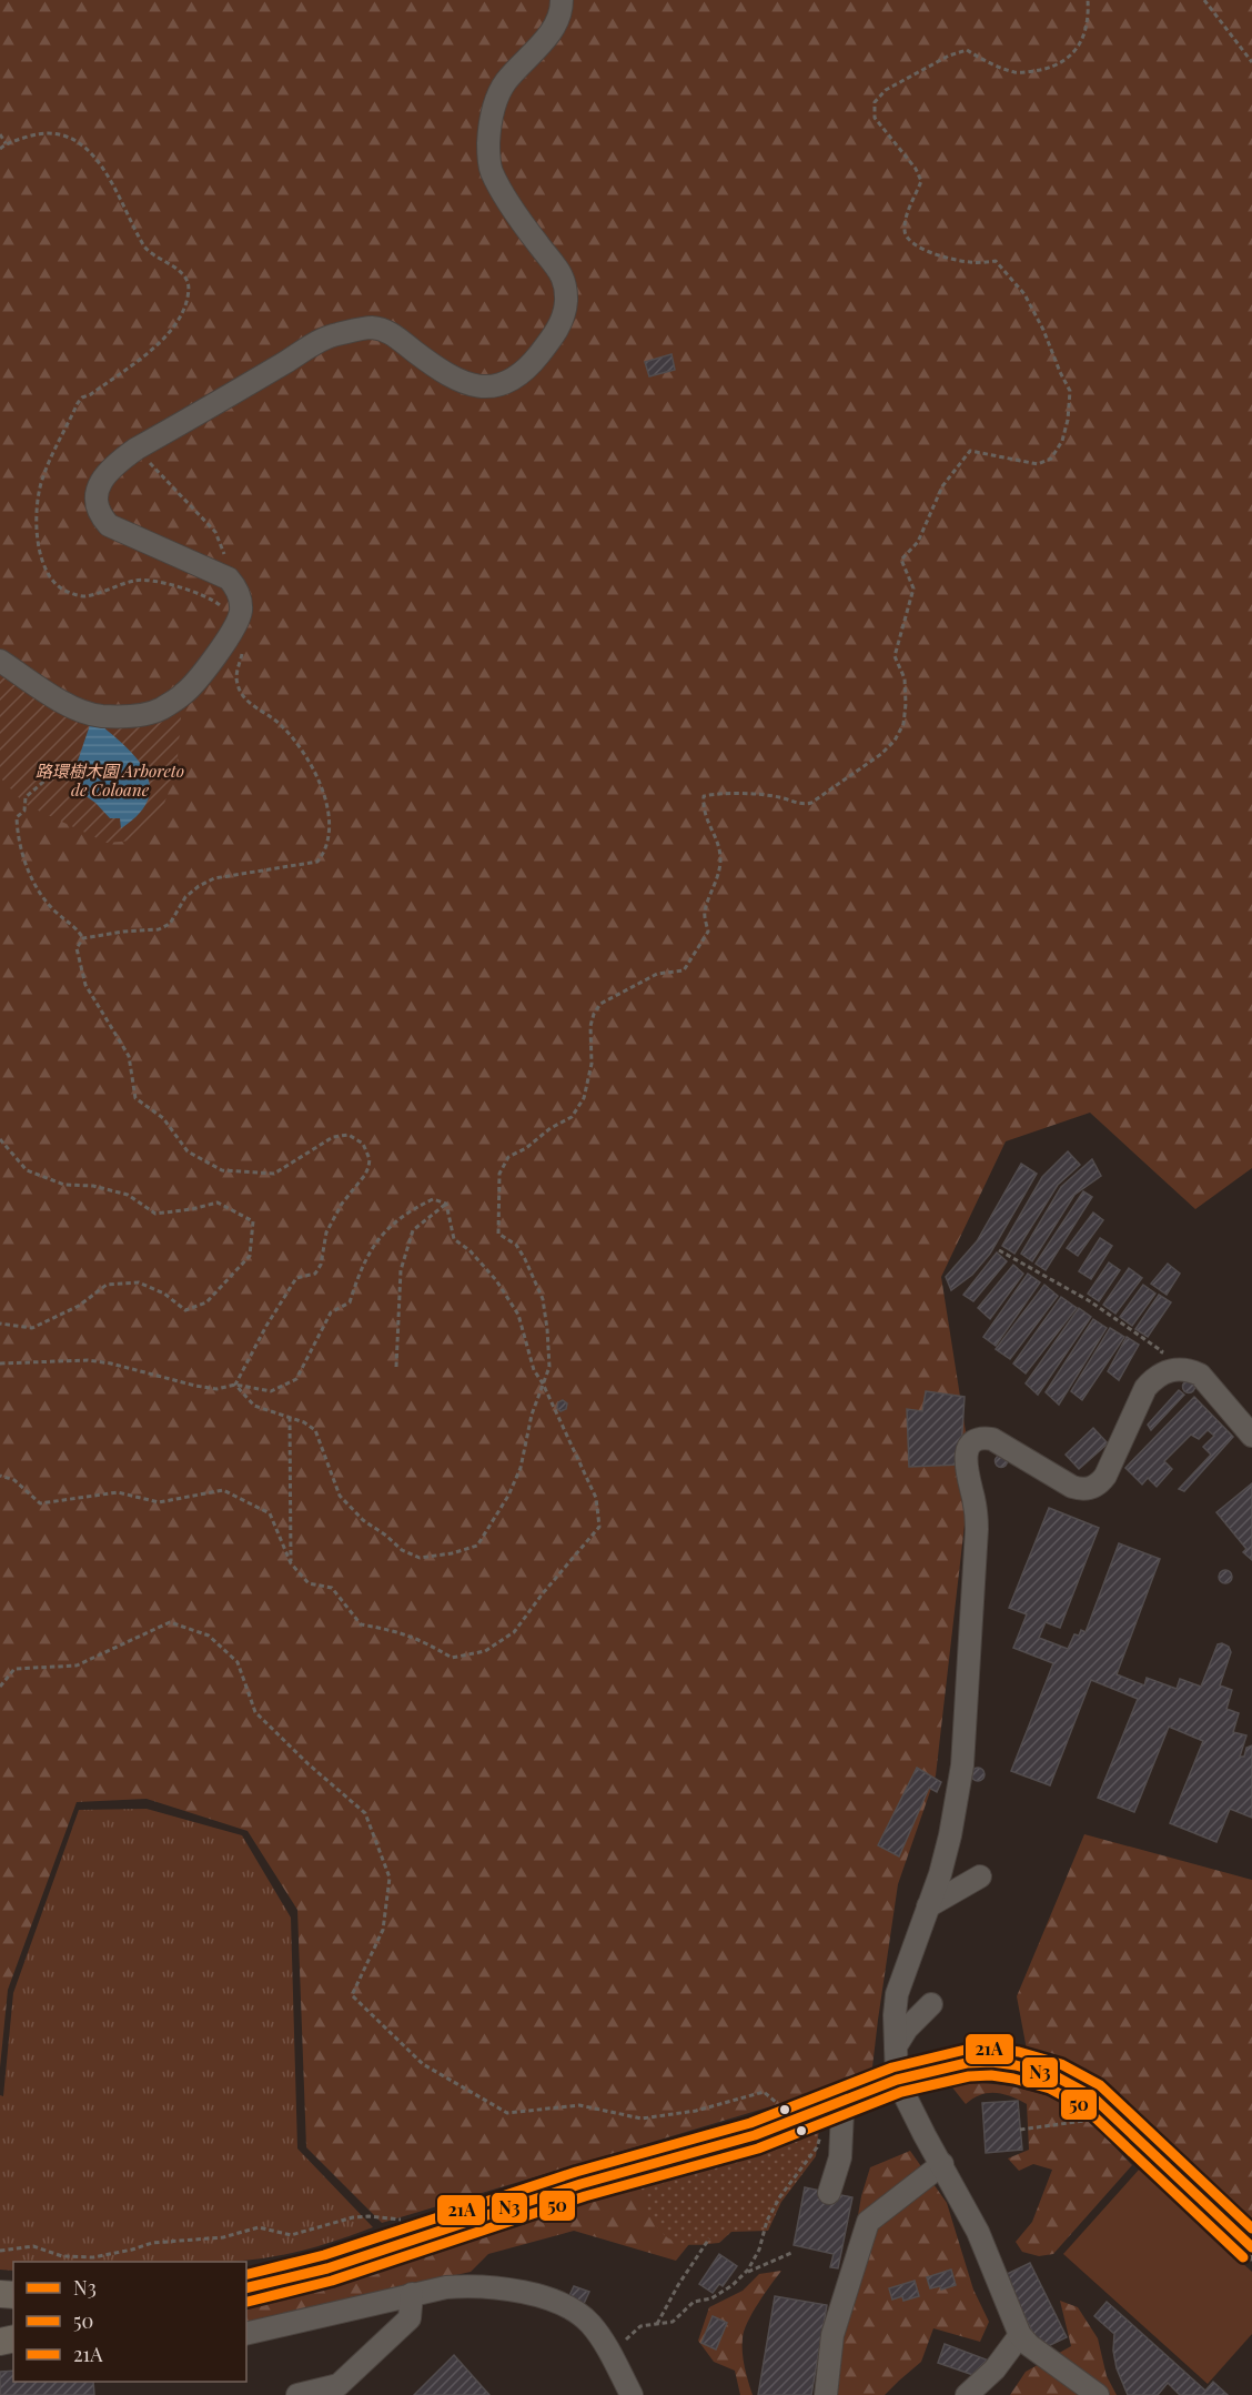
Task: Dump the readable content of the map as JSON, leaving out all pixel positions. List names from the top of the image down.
{
  "parks": ["路環樹木園 Arboreto de Coloane"],
  "lines": ["transit line 21A", "transit line N3", "transit line 50"],
  "legend": ["N3", "50", "21A"]
}
